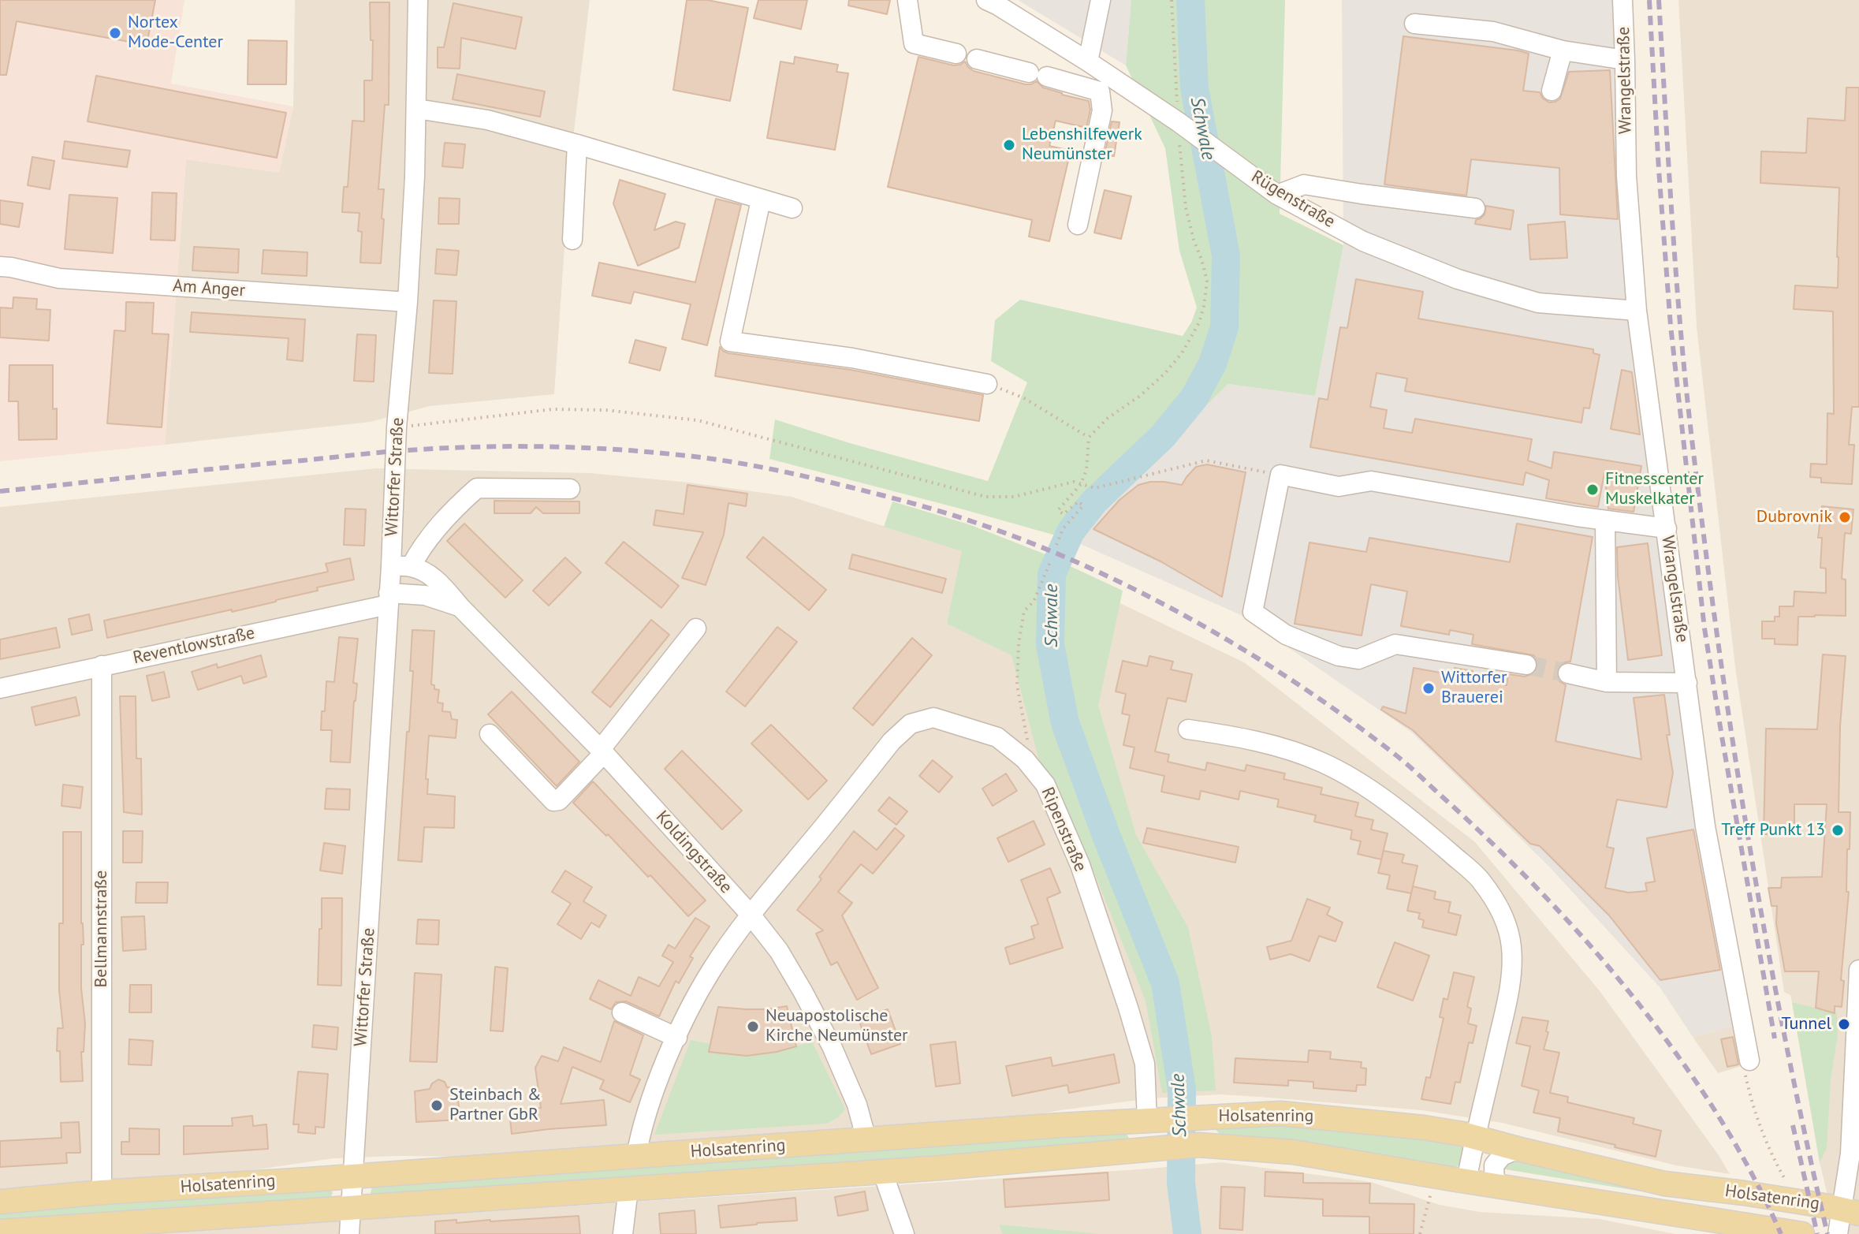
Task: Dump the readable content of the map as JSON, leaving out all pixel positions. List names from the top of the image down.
{
  "streets": {
    "main road": ["Holsatenring"],
    "street": [
      "Wrangelstraße",
      "Rügenstraße",
      "Am Anger",
      "Wittorfer Straße",
      "Reventlowstraße",
      "Ripenstraße",
      "Koldingstraße",
      "Bellmannstraße"
    ]
  },
  "crossings": [
    ["Wrangelstraße", "Rügenstraße"],
    ["Am Anger", "Wittorfer Straße"],
    ["Wittorfer Straße", "Reventlowstraße"],
    ["Wittorfer Straße", "Koldingstraße"],
    ["Wittorfer Straße", "Holsatenring"],
    ["Reventlowstraße", "Koldingstraße"],
    ["Reventlowstraße", "Bellmannstraße"],
    ["Ripenstraße", "Koldingstraße"],
    ["Ripenstraße", "Holsatenring"],
    ["Koldingstraße", "Holsatenring"],
    ["Bellmannstraße", "Holsatenring"]
  ],
  "water": ["Schwale"],
  "places": [
    "Nortex Mode-Center",
    "Lebenshilfewerk Neumünster",
    "Fitnesscenter Muskelkater",
    "Dubrovnik",
    "Wittorfer Brauerei",
    "Treff Punkt 13",
    "Tunnel",
    "Neuapostolische Kirche Neumünster",
    "Steinbach & Partner GbR"
  ]
}
